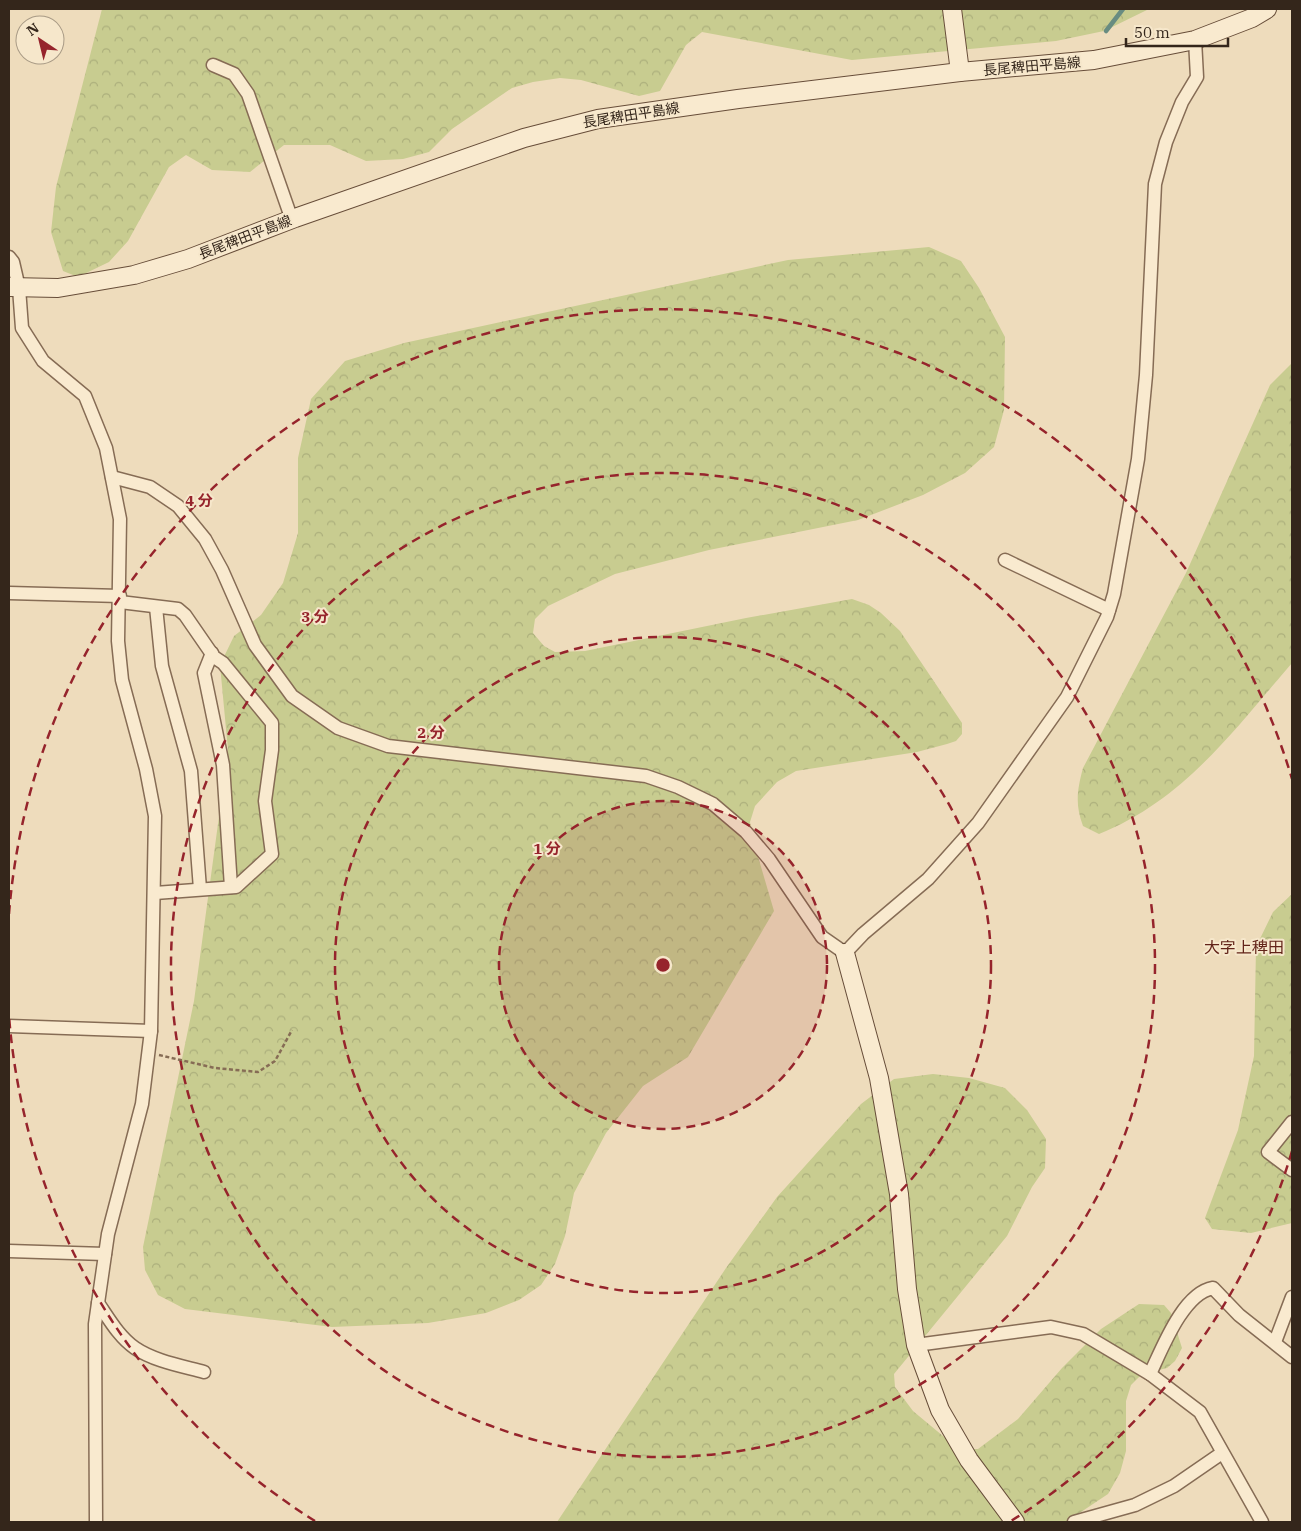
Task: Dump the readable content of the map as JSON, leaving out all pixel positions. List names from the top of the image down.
{
  "streets": {
    "main road": ["長尾稗田平島線"]
  },
  "districts": ["大字上稗田"],
  "scale_bar": "50 m",
  "north": "top left",
  "rings": [
    "4 分",
    "3 分",
    "2 分",
    "1 分"
  ]
}
